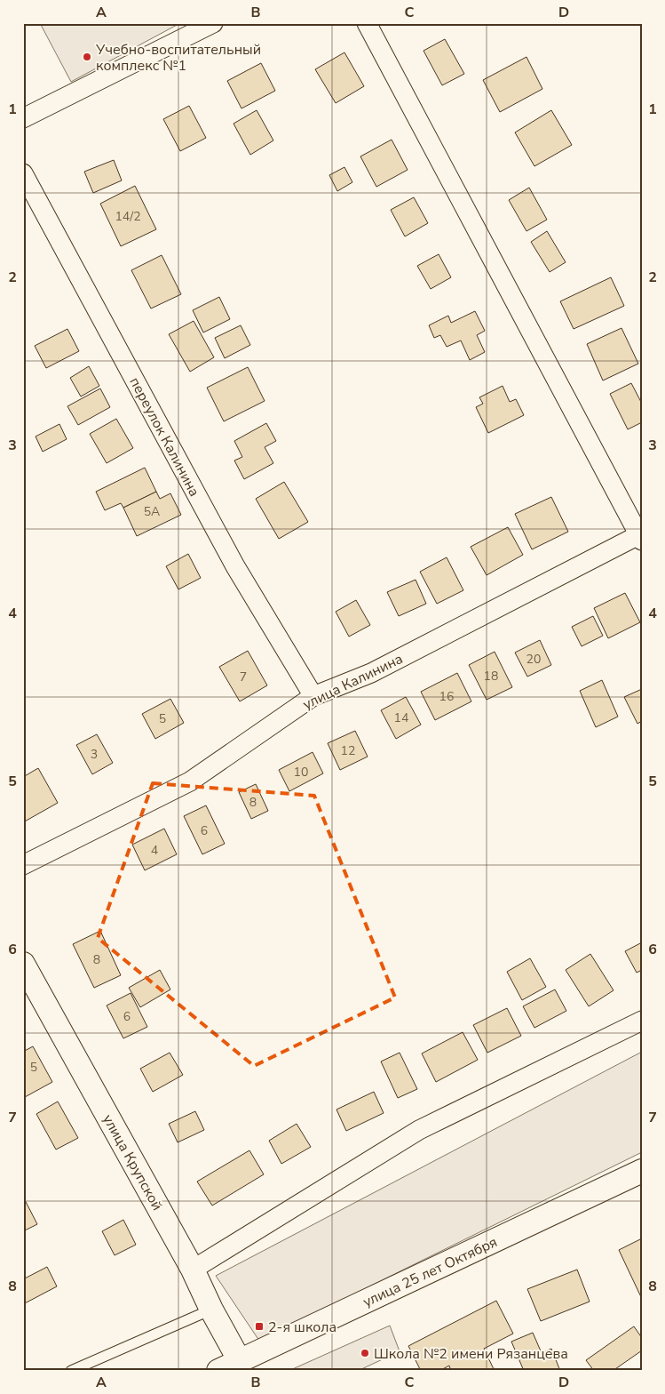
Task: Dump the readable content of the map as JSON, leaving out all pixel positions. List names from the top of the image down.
{
  "streets": {
    "street": [
      "переулок Калинина",
      "улица Калинина",
      "улица Крупской",
      "улица 25 лет Октября"
    ]
  },
  "crossings": [
    ["переулок Калинина", "улица Калинина"],
    ["улица Крупской", "улица 25 лет Октября"]
  ],
  "places": {
    "other": ["Учебно-воспитательный комплекс №1", "Школа №2 имени Рязанцева"],
    "transit": ["2-я школа"]
  },
  "house_numbers": [
    "14/2",
    "5А",
    "20",
    "18",
    "7",
    "16",
    "14",
    "5",
    "12",
    "3",
    "10",
    "8",
    "6",
    "4",
    "8",
    "6",
    "5"
  ],
  "grid": {
    "columns": [
      "A",
      "B",
      "C",
      "D"
    ],
    "rows": [
      "1",
      "2",
      "3",
      "4",
      "5",
      "6",
      "7",
      "8"
    ]
  }
}
